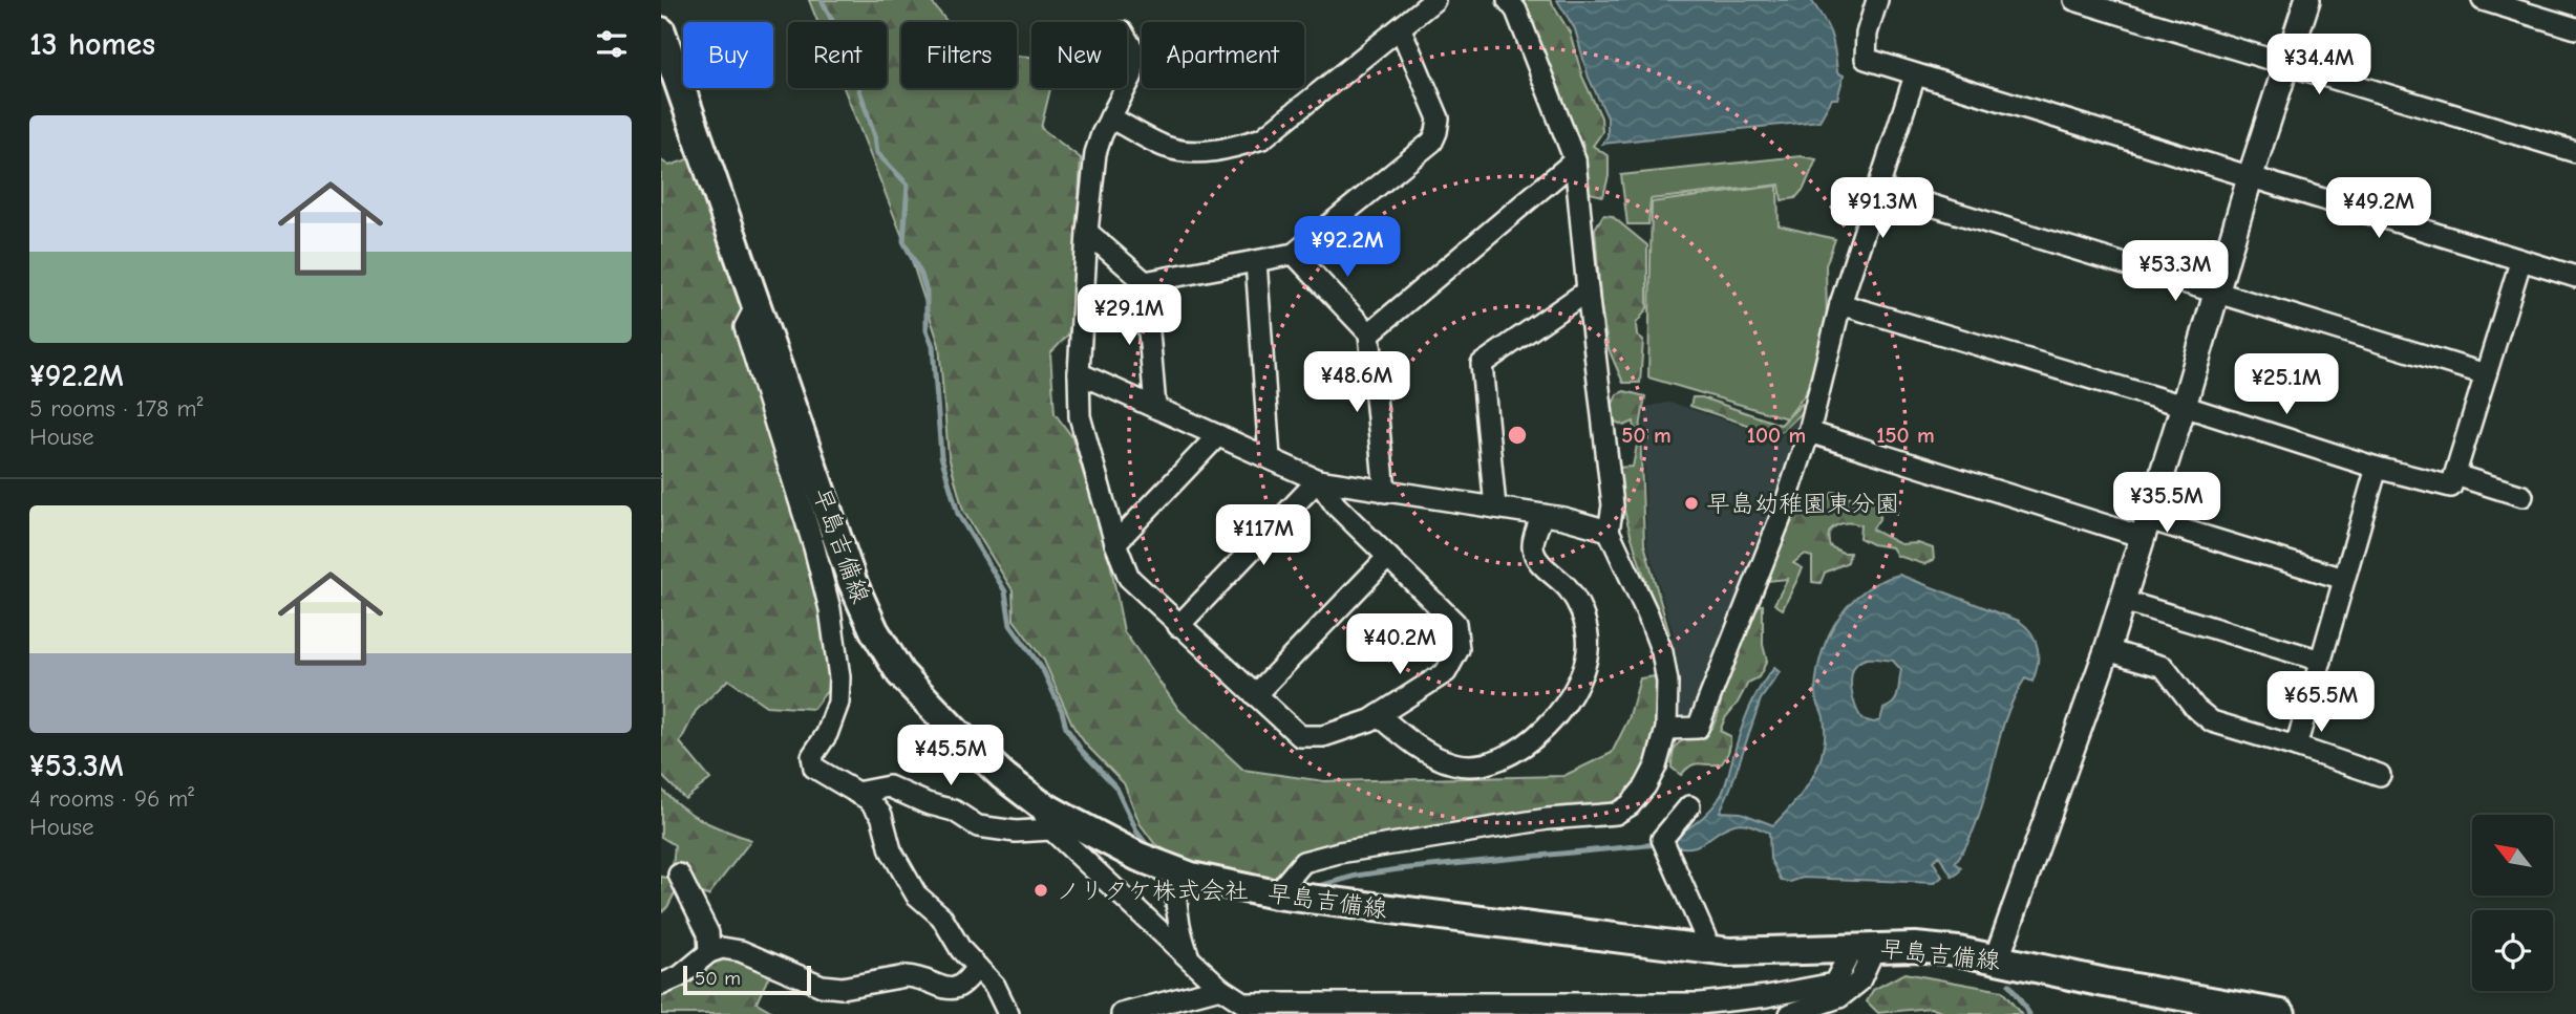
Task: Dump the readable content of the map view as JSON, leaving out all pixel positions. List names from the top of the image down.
{
  "streets": {
    "main road": ["早島吉備線"]
  },
  "places": ["早島幼稚園東分園", "ノリタケ株式会社"],
  "scale_bar": "50 m",
  "north": "top left",
  "page": {
    "heading": "13 homes",
    "chip": [
      "Buy",
      "Rent",
      "Filters",
      "New",
      "Apartment"
    ],
    "price": [
      "¥34.4M",
      "¥91.3M",
      "¥49.2M",
      "¥92.2M",
      "¥53.3M",
      "¥29.1M",
      "¥48.6M",
      "¥25.1M",
      "¥35.5M",
      "¥117M",
      "¥40.2M",
      "¥65.5M",
      "¥45.5M"
    ],
    "list": [
      {
        "name": "¥92.2M",
        "note": "5 rooms · 178 m² · House"
      },
      {
        "name": "¥53.3M",
        "note": "4 rooms · 96 m² · House"
      }
    ],
    "scale": "50 m"
  },
  "rings": ["50 m", "100 m", "150 m"]
}
